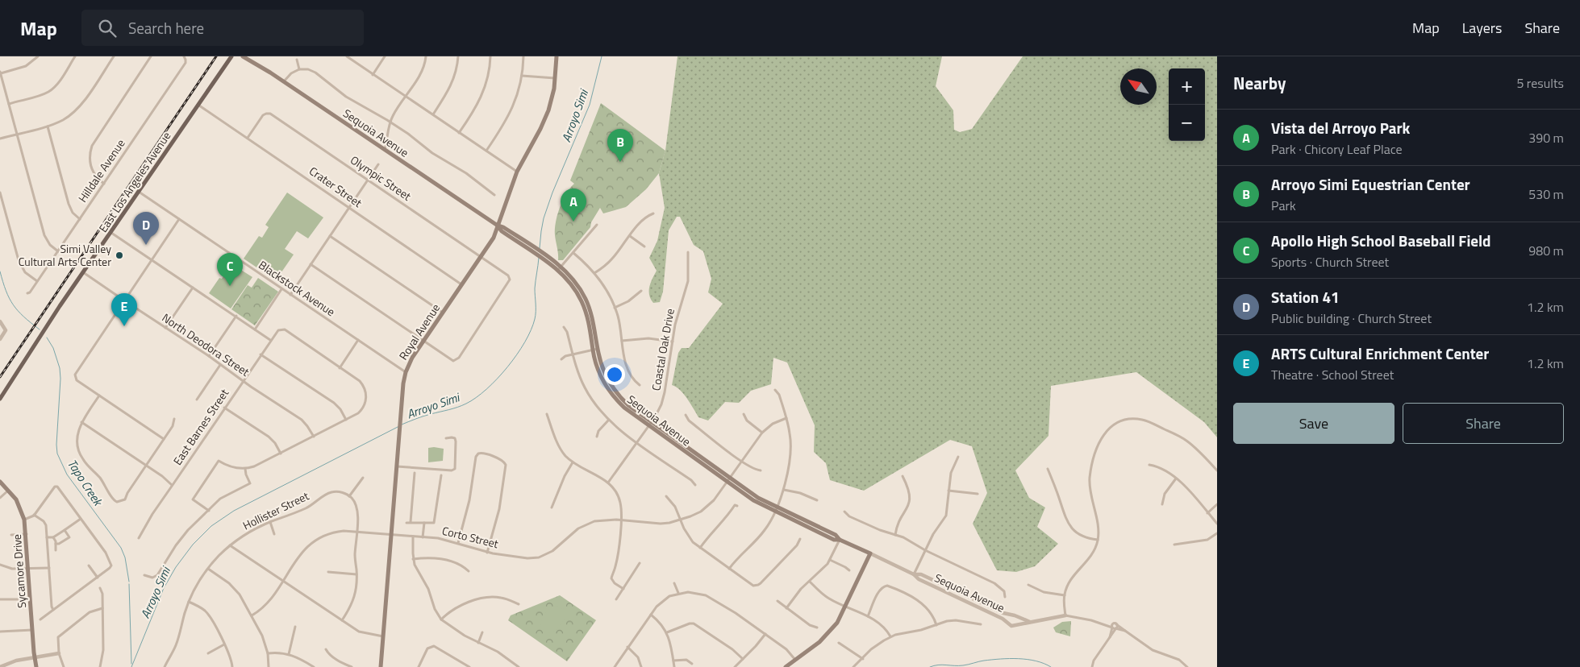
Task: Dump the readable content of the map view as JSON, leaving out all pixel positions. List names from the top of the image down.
{
  "streets": {
    "main road": [
      "Sequoia Avenue",
      "East Los Angeles Avenue",
      "Royal Avenue",
      "Sycamore Drive"
    ],
    "street": [
      "Hilldale Avenue",
      "Olympic Street",
      "Crater Street",
      "Blackstock Avenue",
      "North Deodora Street",
      "Coastal Oak Drive",
      "East Barnes Street",
      "Hollister Street",
      "Corto Street"
    ]
  },
  "crossings": [
    ["Sequoia Avenue", "Royal Avenue"],
    ["Sequoia Avenue", "Coastal Oak Drive"],
    ["Sequoia Avenue", "Corto Street"],
    ["Olympic Street", "Crater Street"],
    ["Olympic Street", "Royal Avenue"],
    ["East Los Angeles Avenue", "Crater Street"],
    ["East Los Angeles Avenue", "Blackstock Avenue"],
    ["East Los Angeles Avenue", "North Deodora Street"],
    ["Crater Street", "Royal Avenue"],
    ["Blackstock Avenue", "Royal Avenue"],
    ["Royal Avenue", "Corto Street"],
    ["North Deodora Street", "East Barnes Street"]
  ],
  "water": ["Arroyo Simi", "Tapo Creek"],
  "places": ["Simi Valley Cultural Arts Center"],
  "north": "top left",
  "page": {
    "header": "Map",
    "search": "Search here",
    "nav": ["Map", "Layers", "Share"],
    "heading": ["Nearby", "5 results"],
    "map_buttons": ["+", "−"],
    "list": [
      {
        "mark": "A",
        "name": "Vista del Arroyo Park",
        "note": "Park · Chicory Leaf Place",
        "value": "390 m"
      },
      {
        "mark": "B",
        "name": "Arroyo Simi Equestrian Center",
        "note": "Park",
        "value": "530 m"
      },
      {
        "mark": "C",
        "name": "Apollo High School Baseball Field",
        "note": "Sports · Church Street",
        "value": "980 m"
      },
      {
        "mark": "D",
        "name": "Station 41",
        "note": "Public building · Church Street",
        "value": "1.2 km"
      },
      {
        "mark": "E",
        "name": "ARTS Cultural Enrichment Center",
        "note": "Theatre · School Street",
        "value": "1.2 km"
      }
    ],
    "pins": [
      "B",
      "A",
      "D",
      "C",
      "E"
    ],
    "buttons": ["Save", "Share"]
  }
}
